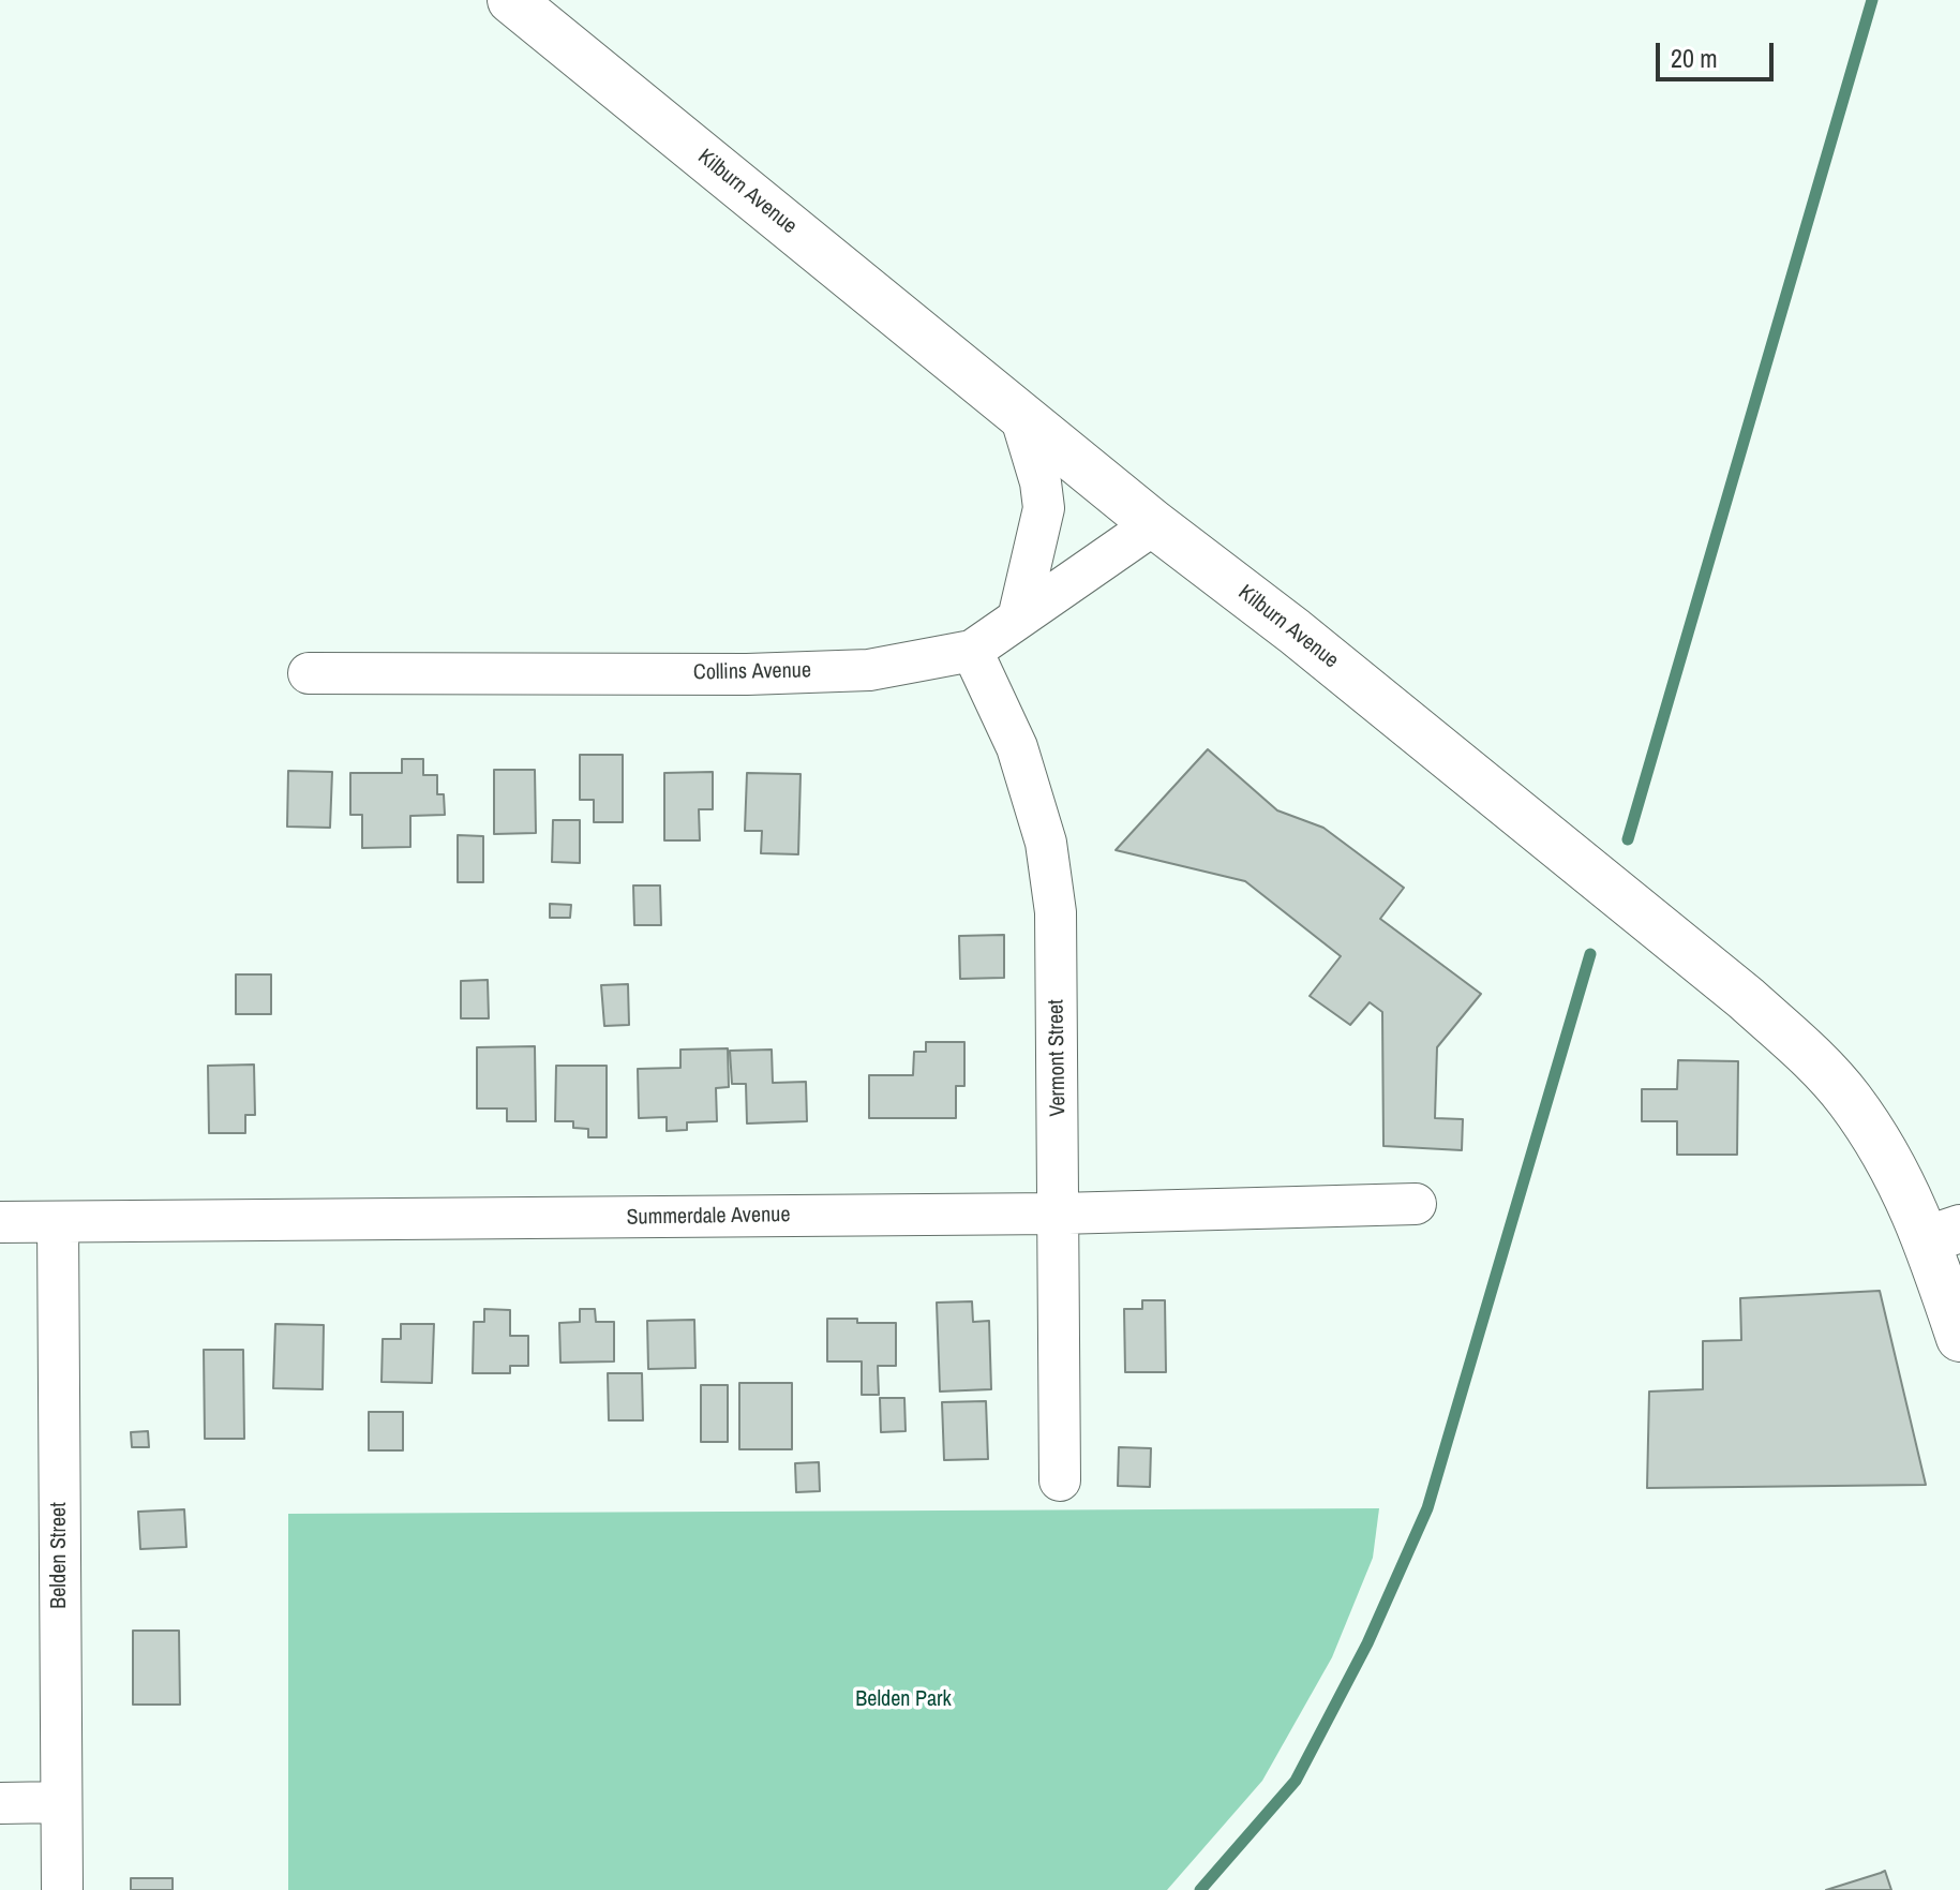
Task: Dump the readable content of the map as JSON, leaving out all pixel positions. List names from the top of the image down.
{
  "streets": {
    "main road": ["Kilburn Avenue"],
    "street": [
      "Collins Avenue",
      "Vermont Street",
      "Summerdale Avenue",
      "Belden Street"
    ]
  },
  "crossings": [
    ["Kilburn Avenue", "Collins Avenue"],
    ["Collins Avenue", "Vermont Street"],
    ["Vermont Street", "Summerdale Avenue"],
    ["Summerdale Avenue", "Belden Street"]
  ],
  "parks": ["Belden Park"],
  "scale_bar": "20 m"
}
